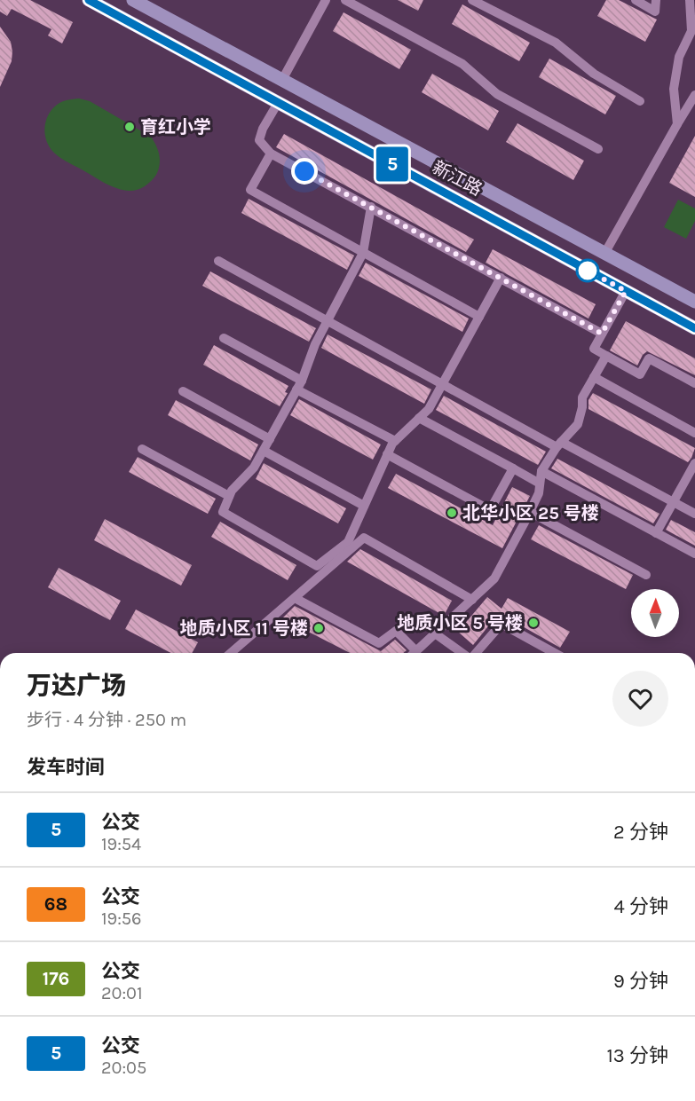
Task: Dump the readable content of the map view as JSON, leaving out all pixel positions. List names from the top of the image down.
{
  "streets": {
    "main road": ["新江路"]
  },
  "places": [
    "育红小学",
    "北华小区 25 号楼",
    "地质小区 5 号楼",
    "地质小区 11 号楼"
  ],
  "lines": ["bus line 5"],
  "north": "top",
  "page": {
    "on_map": "5",
    "heading": [
      ["万达广场", "步行 · 4 分钟 · 250 m"],
      "发车时间"
    ],
    "list": [
      {
        "mark": "5",
        "name": "公交",
        "note": "19:54",
        "value": "2 分钟"
      },
      {
        "mark": "68",
        "name": "公交",
        "note": "19:56",
        "value": "4 分钟"
      },
      {
        "mark": "176",
        "name": "公交",
        "note": "20:01",
        "value": "9 分钟"
      },
      {
        "mark": "5",
        "name": "公交",
        "note": "20:05",
        "value": "13 分钟"
      }
    ]
  }
}
